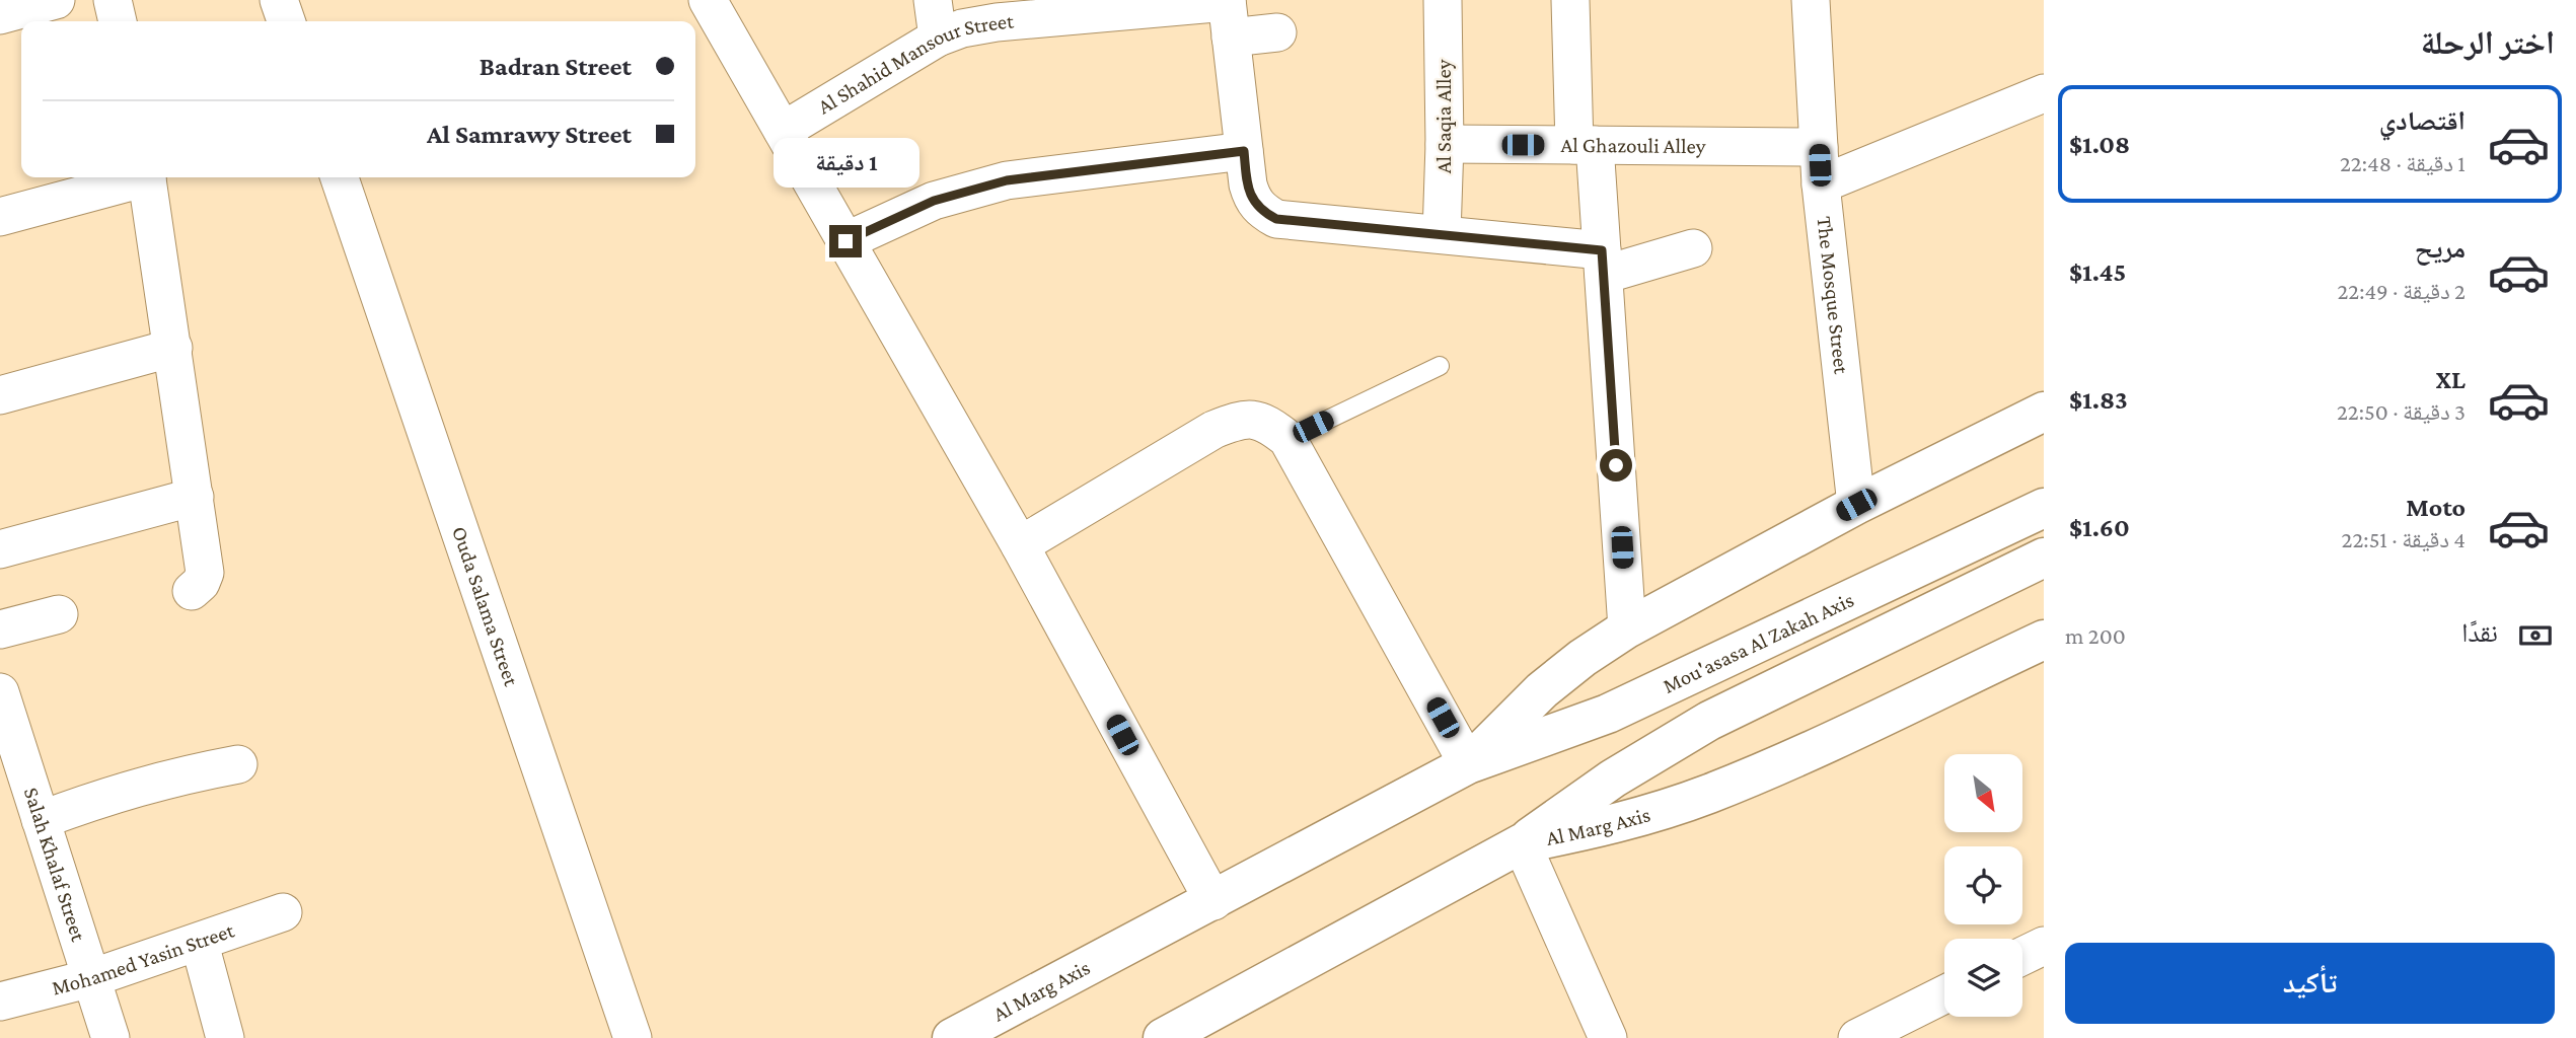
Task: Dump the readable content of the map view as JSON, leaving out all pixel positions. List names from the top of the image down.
{
  "streets": {
    "main road": ["Mou'asasa Al Zakah Axis", "Al Marg Axis"],
    "street": [
      "Al Shahid Mansour Street",
      "Al Saqia Alley",
      "Al Ghazouli Alley",
      "The Mosque Street",
      "Ouda Salama Street",
      "Salah Khalaf Street",
      "Mohamed Yasin Street"
    ]
  },
  "crossings": [
    ["Al Saqia Alley", "Al Ghazouli Alley"],
    ["Al Ghazouli Alley", "The Mosque Street"],
    ["Mou'asasa Al Zakah Axis", "Al Marg Axis"],
    ["Salah Khalaf Street", "Mohamed Yasin Street"]
  ],
  "north": "bottom right",
  "page": {
    "heading": "اختر الرحلة",
    "banner": ["Badran Street", "Al Samrawy Street"],
    "list": [
      {
        "name": "اقتصادي",
        "note": "1 دقيقة · 22:48",
        "value": "$1.08"
      },
      {
        "name": "مريح",
        "note": "2 دقيقة · 22:49",
        "value": "$1.45"
      },
      {
        "name": "XL",
        "note": "3 دقيقة · 22:50",
        "value": "$1.83"
      },
      {
        "name": "Moto",
        "note": "4 دقيقة · 22:51",
        "value": "$1.60"
      }
    ],
    "bubble": "1 دقيقة",
    "pay": ["نقدًا", "200 m"],
    "buttons": "تأكيد"
  }
}
